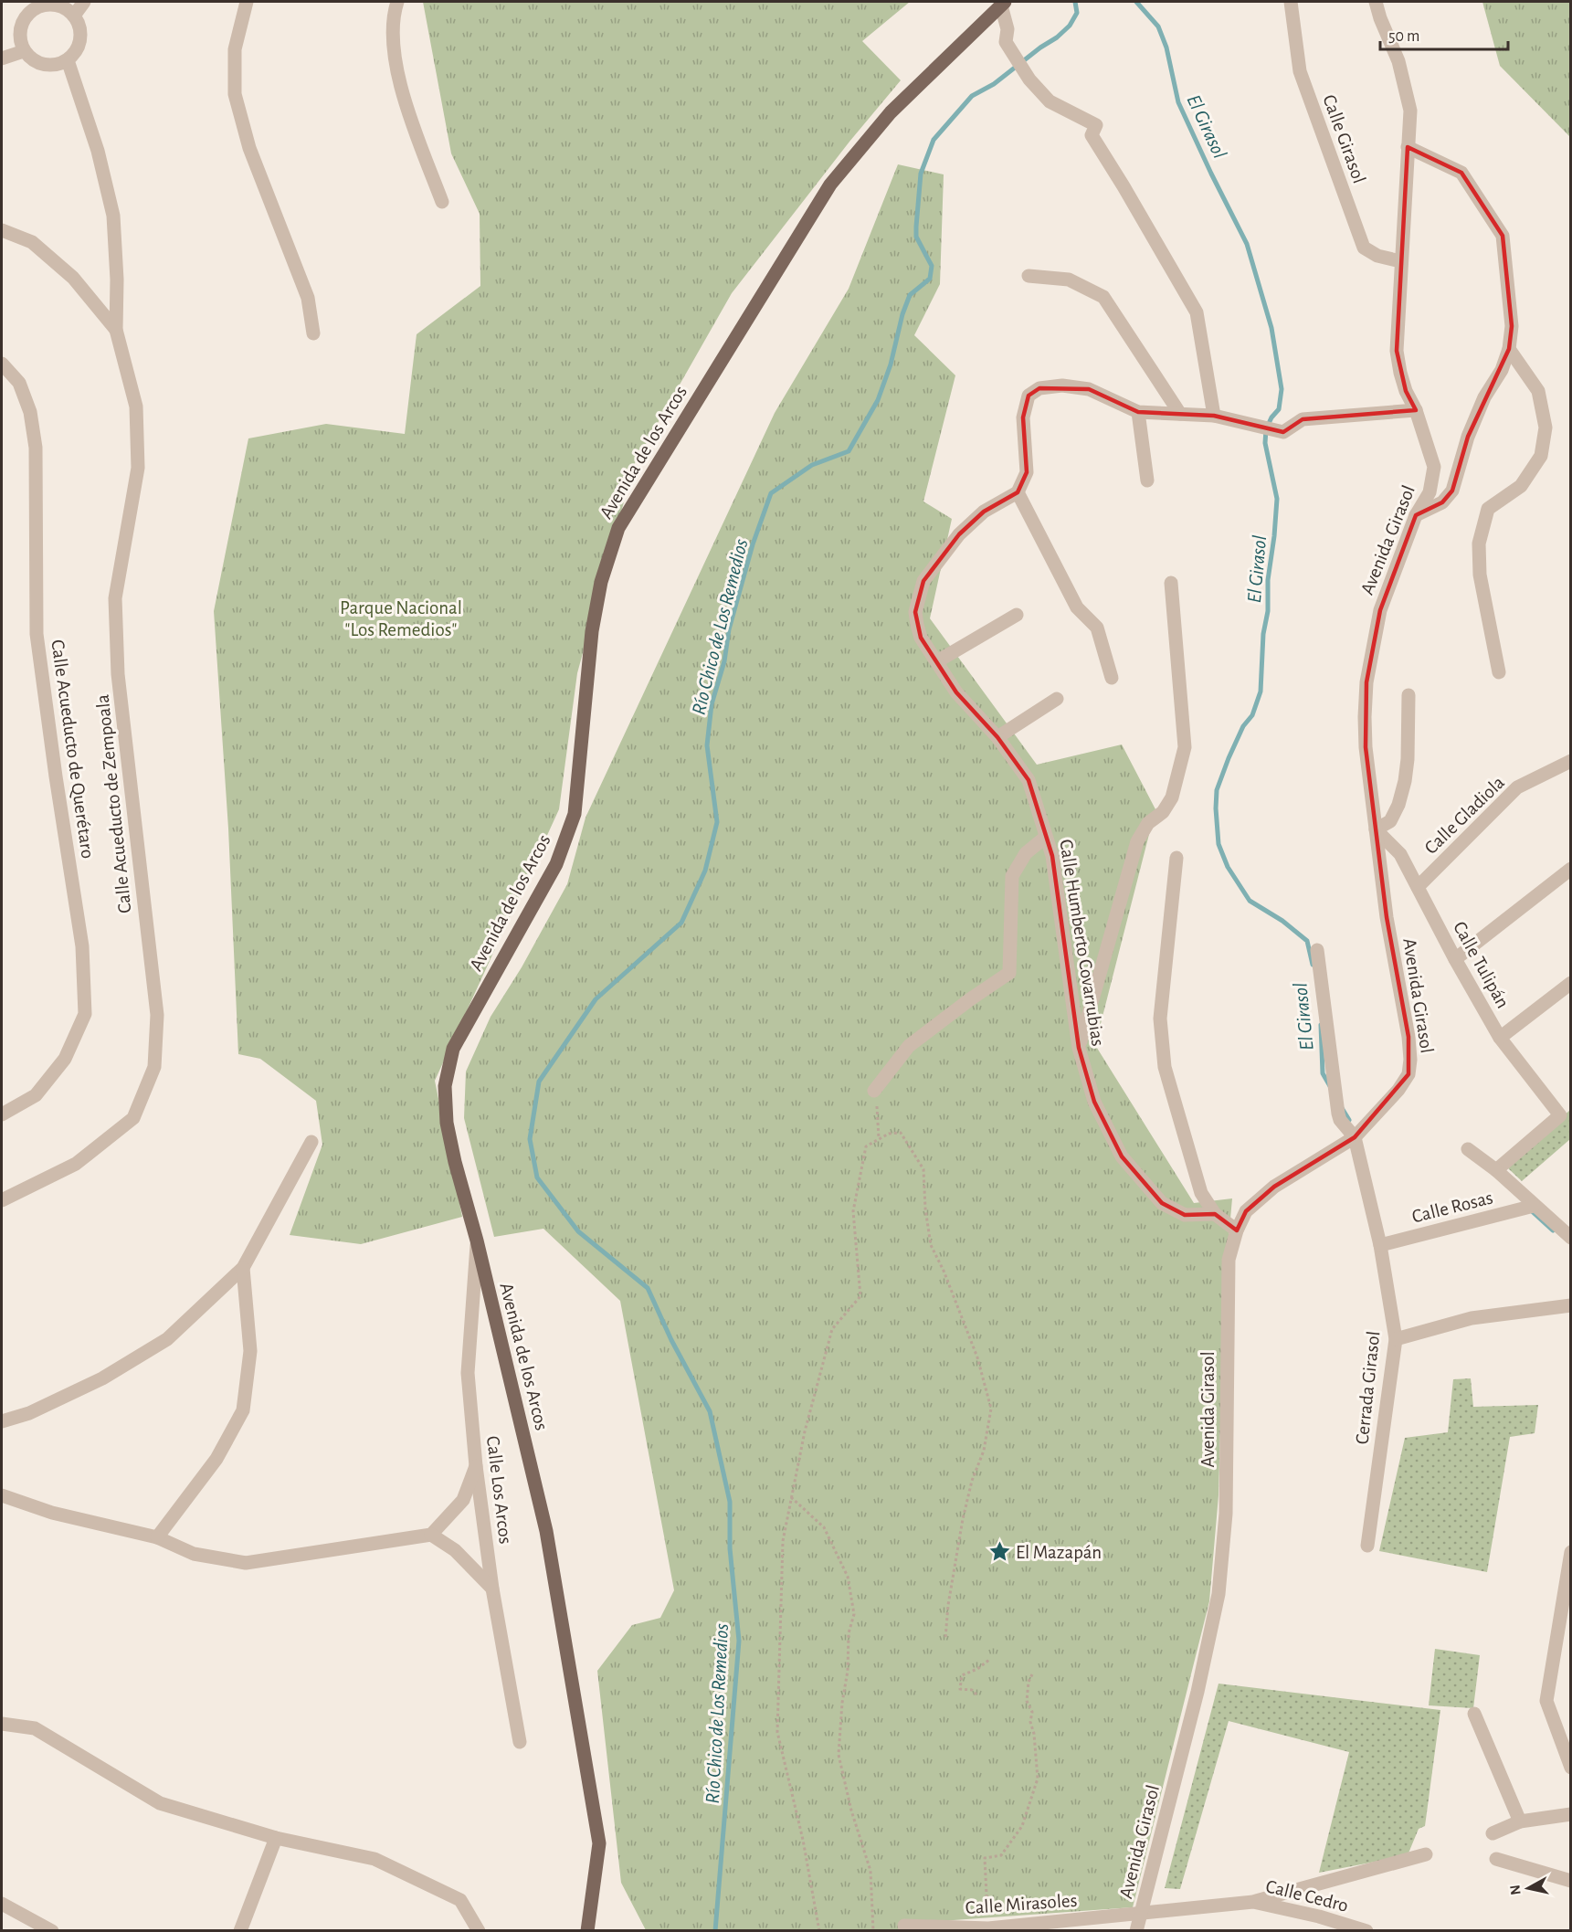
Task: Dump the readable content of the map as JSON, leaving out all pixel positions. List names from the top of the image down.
{
  "streets": {
    "main road": ["Avenida de los Arcos"],
    "street": [
      "Calle Girasol",
      "Avenida Girasol",
      "Calle Acueducto de Querétaro",
      "Calle Acueducto de Zempoala",
      "Calle Gladiola",
      "Calle Humberto Covarrubias",
      "Calle Tulipán",
      "Calle Rosas",
      "Cerrada Girasol",
      "Calle Los Arcos",
      "Calle Cedro",
      "Calle Mirasoles"
    ]
  },
  "crossings": [
    ["Calle Girasol", "Avenida Girasol"],
    ["Avenida de los Arcos", "Calle Los Arcos"],
    ["Avenida Girasol", "Calle Tulipán"],
    ["Avenida Girasol", "Cerrada Girasol"],
    ["Avenida Girasol", "Calle Cedro"],
    ["Avenida Girasol", "Calle Mirasoles"],
    ["Calle Gladiola", "Calle Tulipán"],
    ["Calle Tulipán", "Calle Rosas"],
    ["Calle Rosas", "Cerrada Girasol"],
    ["Calle Cedro", "Calle Mirasoles"]
  ],
  "water": ["El Girasol", "Río Chico de Los Remedios"],
  "parks": ["Parque Nacional \"Los Remedios\""],
  "places": {
    "place": ["El Mazapán"]
  },
  "scale_bar": "50 m",
  "north": "left"
}
